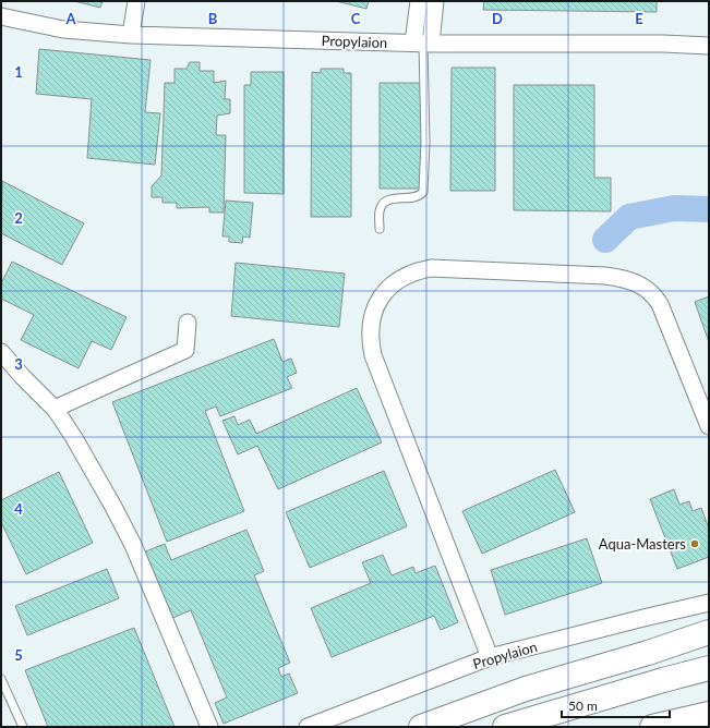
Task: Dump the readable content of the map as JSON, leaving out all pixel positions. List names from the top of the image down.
{
  "streets": {
    "street": ["Propylaion"]
  },
  "places": ["Aqua-Masters"],
  "scale_bar": "50 m",
  "grid": {
    "columns": [
      "A",
      "B",
      "C",
      "D",
      "E"
    ],
    "rows": [
      "1",
      "2",
      "3",
      "4",
      "5"
    ]
  }
}
